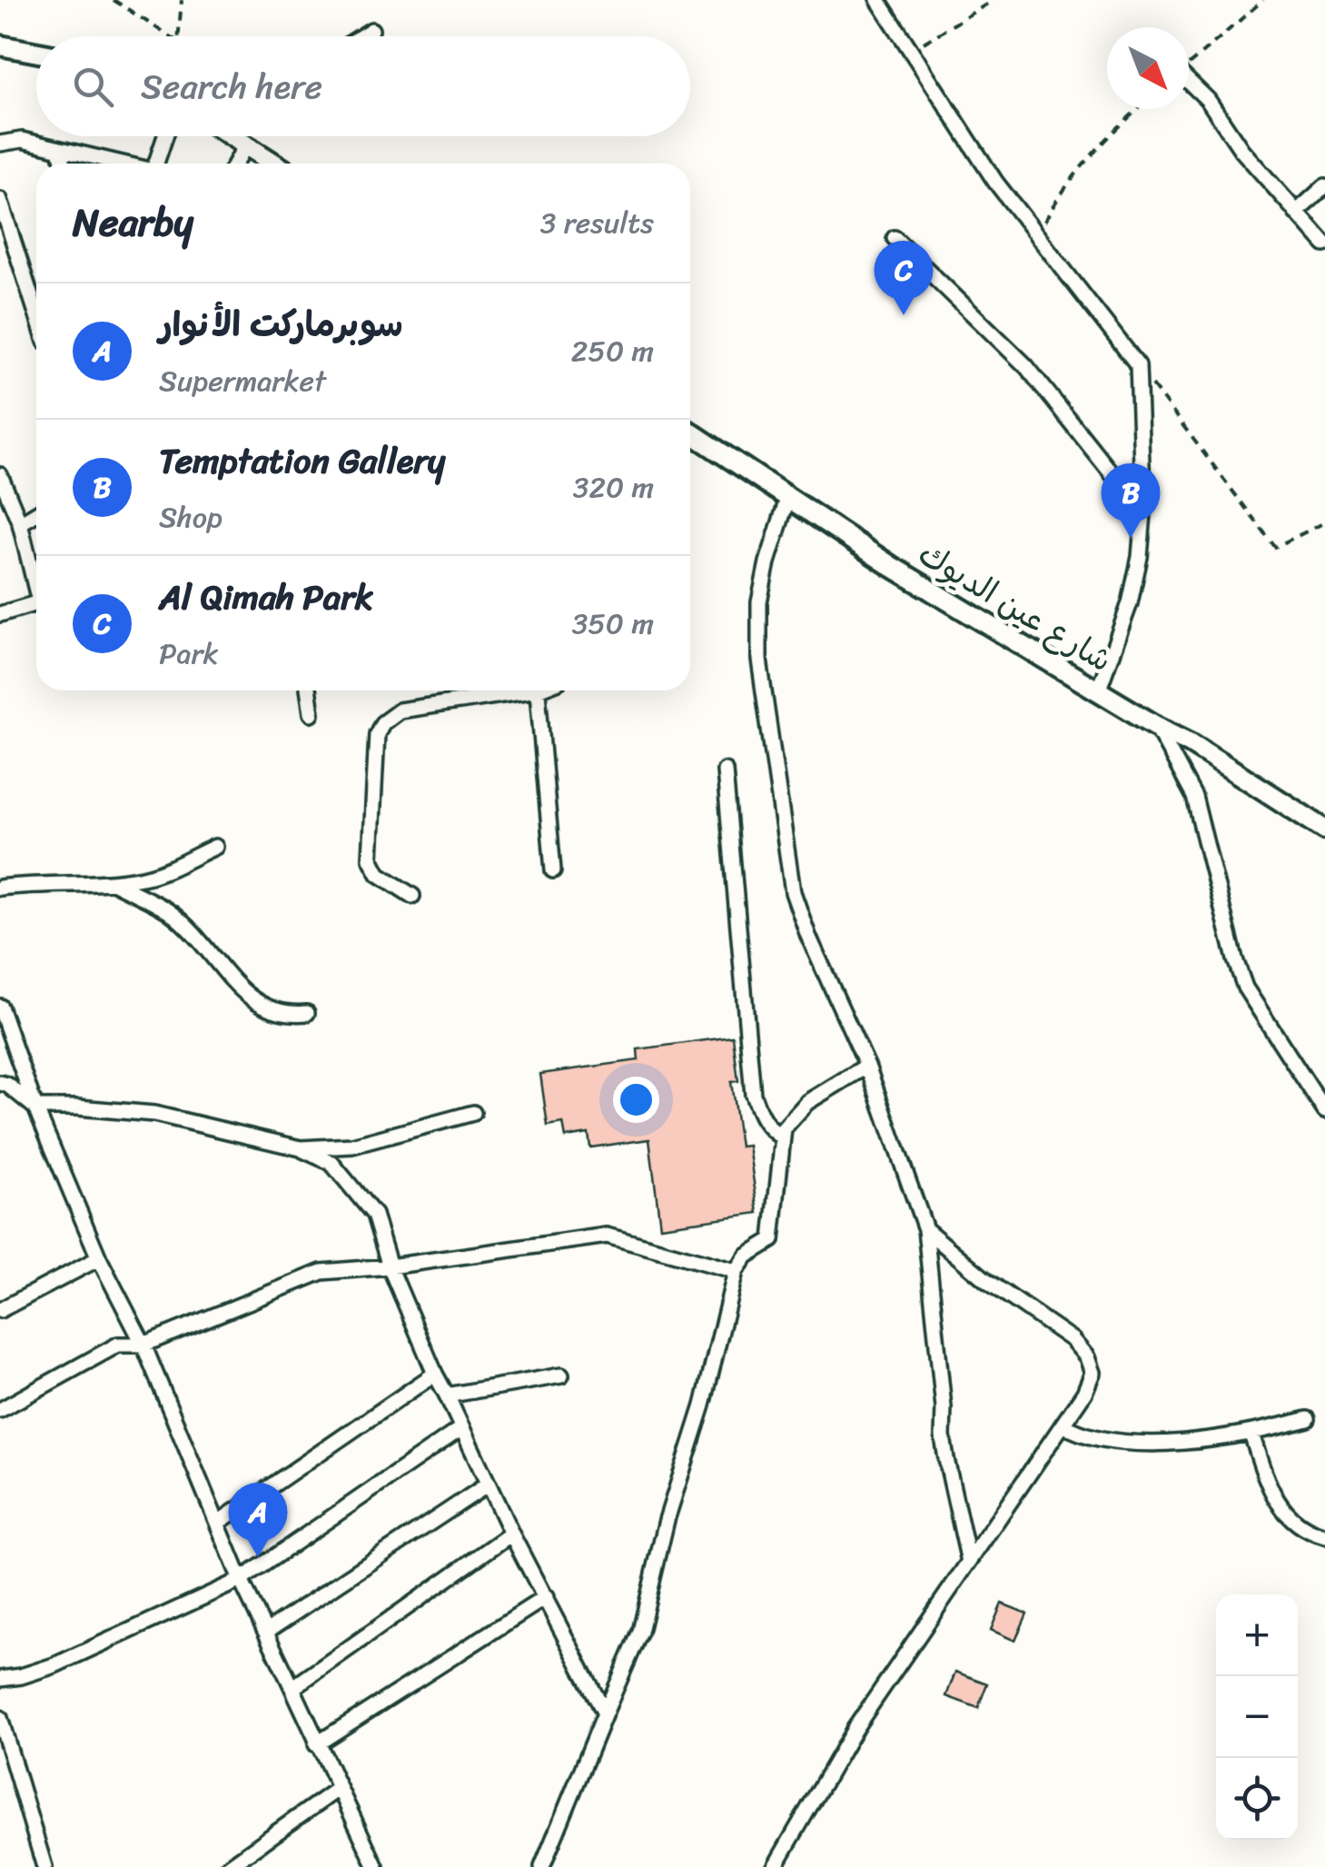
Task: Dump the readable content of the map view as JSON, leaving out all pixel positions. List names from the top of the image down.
{
  "streets": {
    "main road": ["شارع عين الديوك"]
  },
  "north": "bottom right",
  "page": {
    "search": "Search here",
    "heading": ["Nearby", "3 results"],
    "pins": ["C", "B", "A"],
    "list": [
      {
        "mark": "A",
        "name": "سوبرماركت الأنوار",
        "note": "Supermarket",
        "value": "250 m"
      },
      {
        "mark": "B",
        "name": "Temptation Gallery",
        "note": "Shop",
        "value": "320 m"
      },
      {
        "mark": "C",
        "name": "Al Qimah Park",
        "note": "Park",
        "value": "350 m"
      }
    ],
    "map_buttons": ["+", "−"]
  }
}
